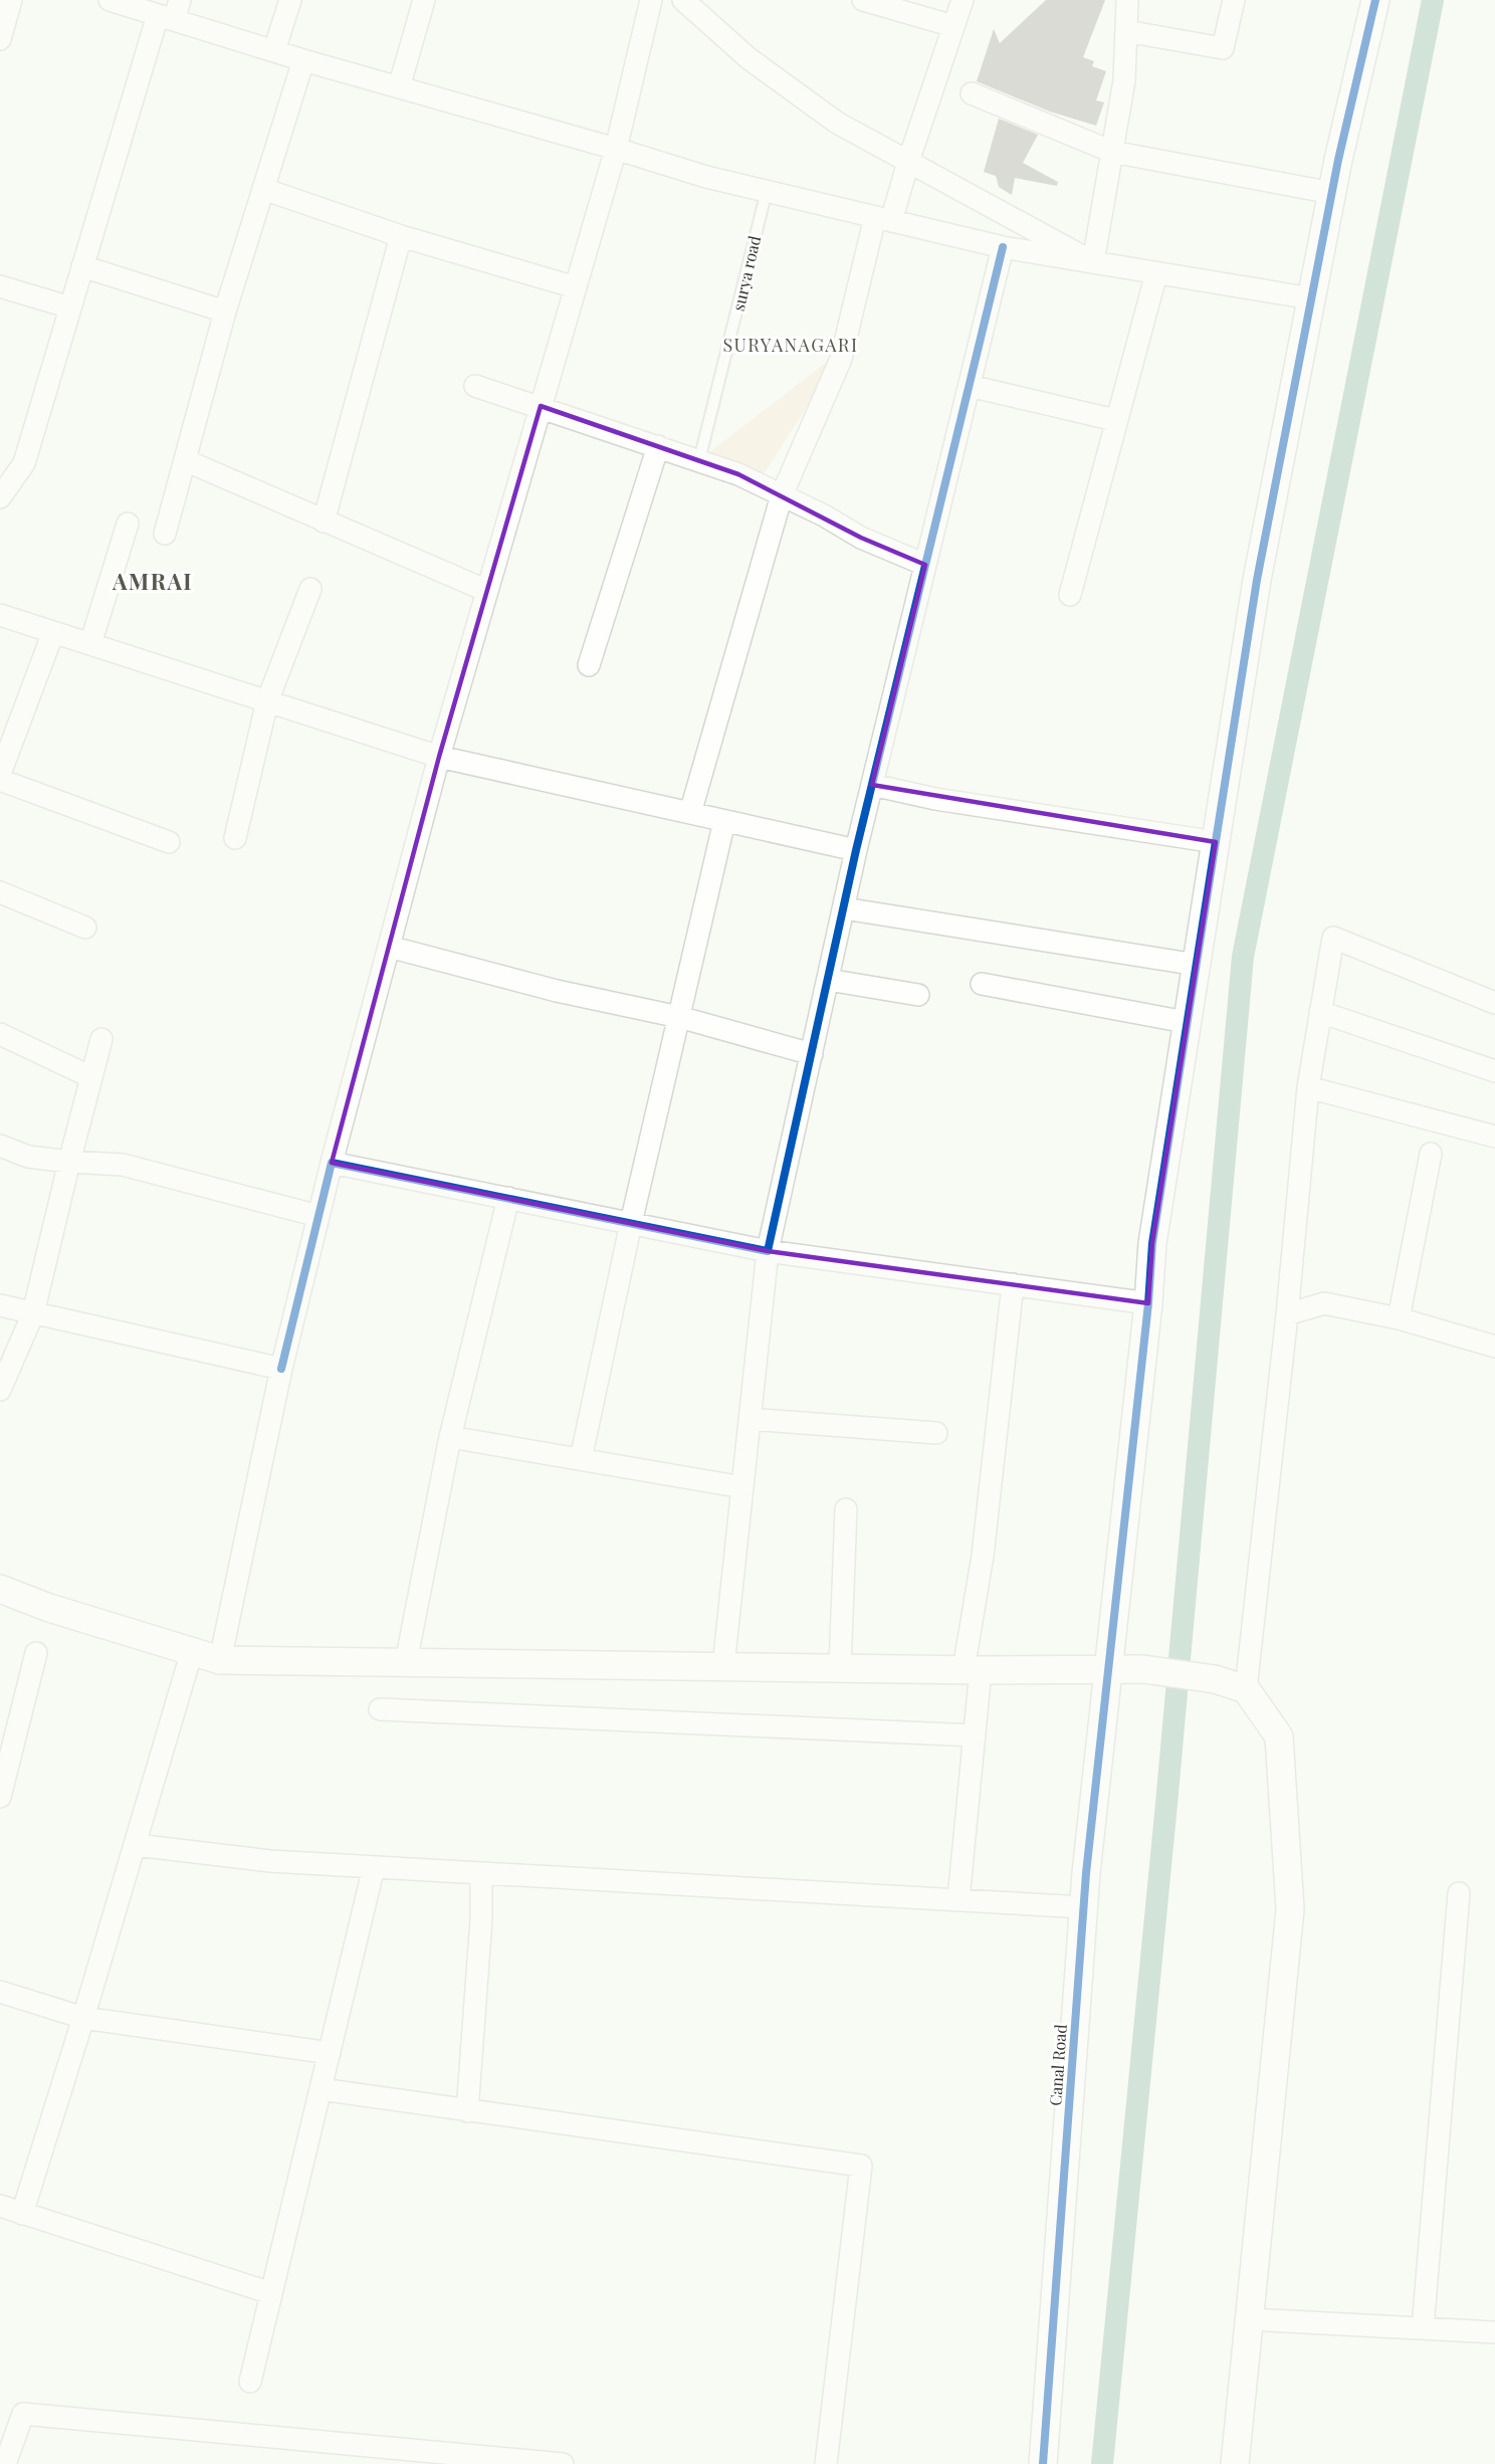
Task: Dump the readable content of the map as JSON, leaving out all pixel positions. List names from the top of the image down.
{
  "streets": {
    "street": ["Canal Road"],
    "lane": ["surya road"]
  },
  "districts": ["SURYANAGARI", "AMRAI"]
}
